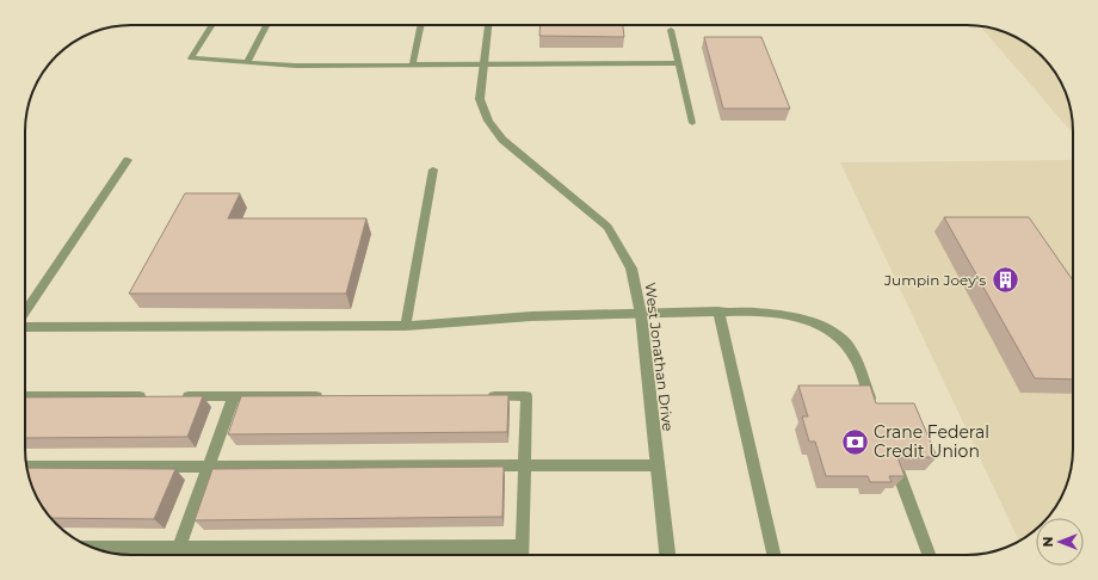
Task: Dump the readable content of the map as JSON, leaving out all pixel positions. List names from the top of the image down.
{
  "streets": {
    "street": ["West Jonathan Drive"]
  },
  "places": {
    "building": ["Jumpin Joey's"],
    "bank": ["Crane Federal Credit Union"]
  },
  "north": "left"
}
